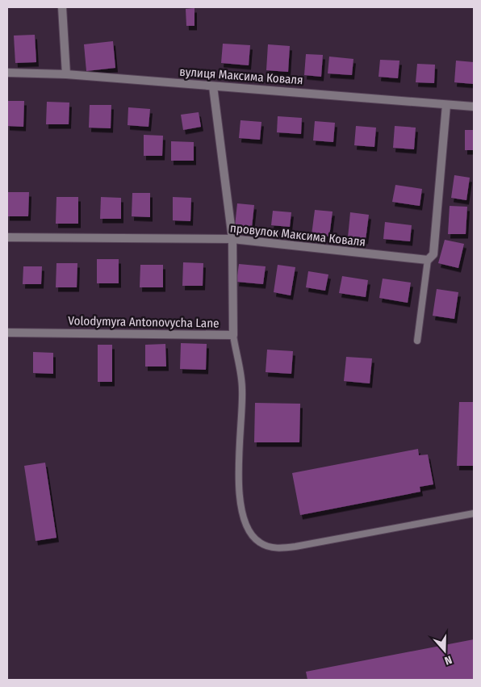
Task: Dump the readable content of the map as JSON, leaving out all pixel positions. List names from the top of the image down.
{
  "streets": {
    "street": ["вулиця Максима Коваля", "провулок Максима Коваля", "Volodymyra Antonovycha Lane"]
  },
  "crossings": [
    ["вулиця Максима Коваля", "Volodymyra Antonovycha Lane"],
    ["провулок Максима Коваля", "Volodymyra Antonovycha Lane"]
  ],
  "north": "bottom"
}
